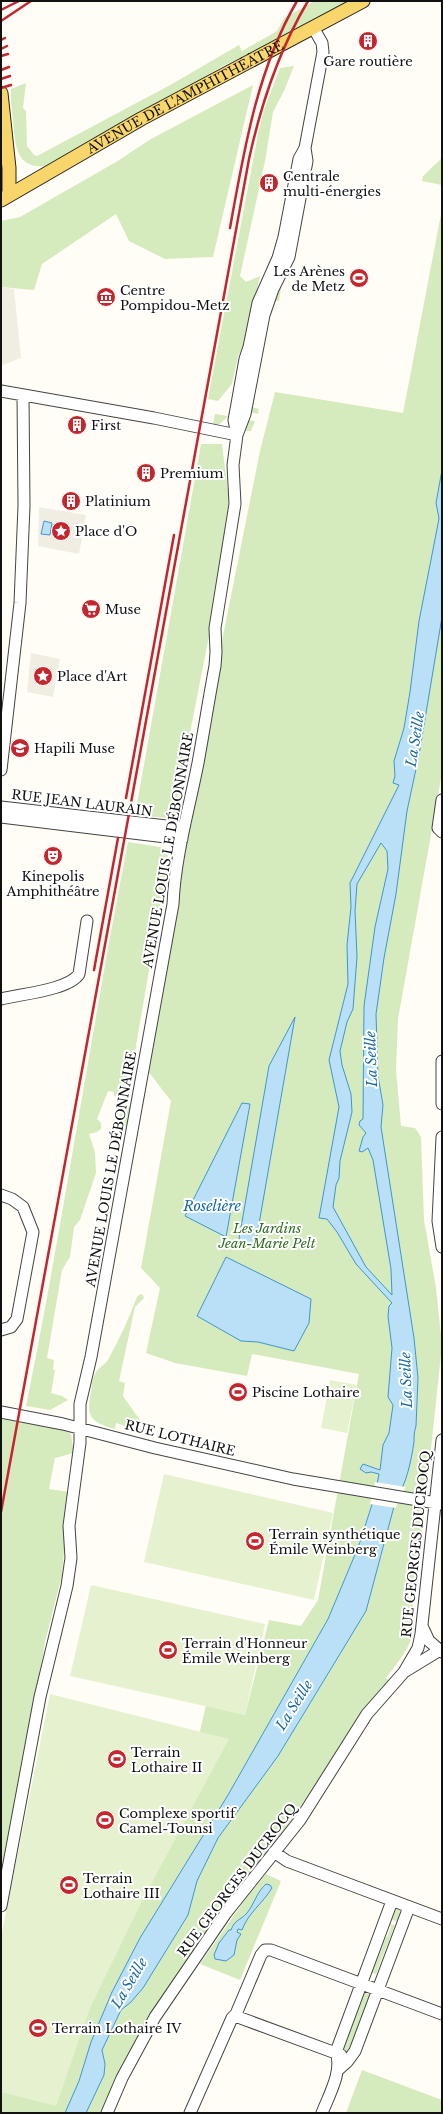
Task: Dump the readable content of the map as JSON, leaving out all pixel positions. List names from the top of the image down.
{
  "streets": {
    "main road": ["AVENUE DE L'AMPHITHÉÂTRE"],
    "street": [
      "RUE JEAN LAURAIN",
      "AVENUE LOUIS LE DÉBONNAIRE",
      "RUE LOTHAIRE",
      "RUE GEORGES DUCROCQ"
    ]
  },
  "crossings": [
    ["AVENUE DE L'AMPHITHÉÂTRE", "AVENUE LOUIS LE DÉBONNAIRE"],
    ["RUE JEAN LAURAIN", "AVENUE LOUIS LE DÉBONNAIRE"],
    ["AVENUE LOUIS LE DÉBONNAIRE", "RUE LOTHAIRE"],
    ["RUE LOTHAIRE", "RUE GEORGES DUCROCQ"]
  ],
  "water": ["La Seille", "Roselière"],
  "parks": ["Les Jardins Jean-Marie Pelt"],
  "places": {
    "building": [
      "Gare routière",
      "Centrale multi-énergies",
      "First",
      "Premium",
      "Platinium"
    ],
    "sports": [
      "Les Arènes de Metz",
      "Piscine Lothaire",
      "Terrain synthétique Émile Weinberg",
      "Terrain d'Honneur Émile Weinberg",
      "Terrain Lothaire II",
      "Complexe sportif Camel-Tounsi",
      "Terrain Lothaire III",
      "Terrain Lothaire IV"
    ],
    "museum": ["Centre Pompidou-Metz"],
    "place": ["Place d'O", "Place d'Art"],
    "supermarket": ["Muse"],
    "school or university": ["Hapili Muse"],
    "theatre": ["Kinepolis Amphithéâtre"]
  }
}
